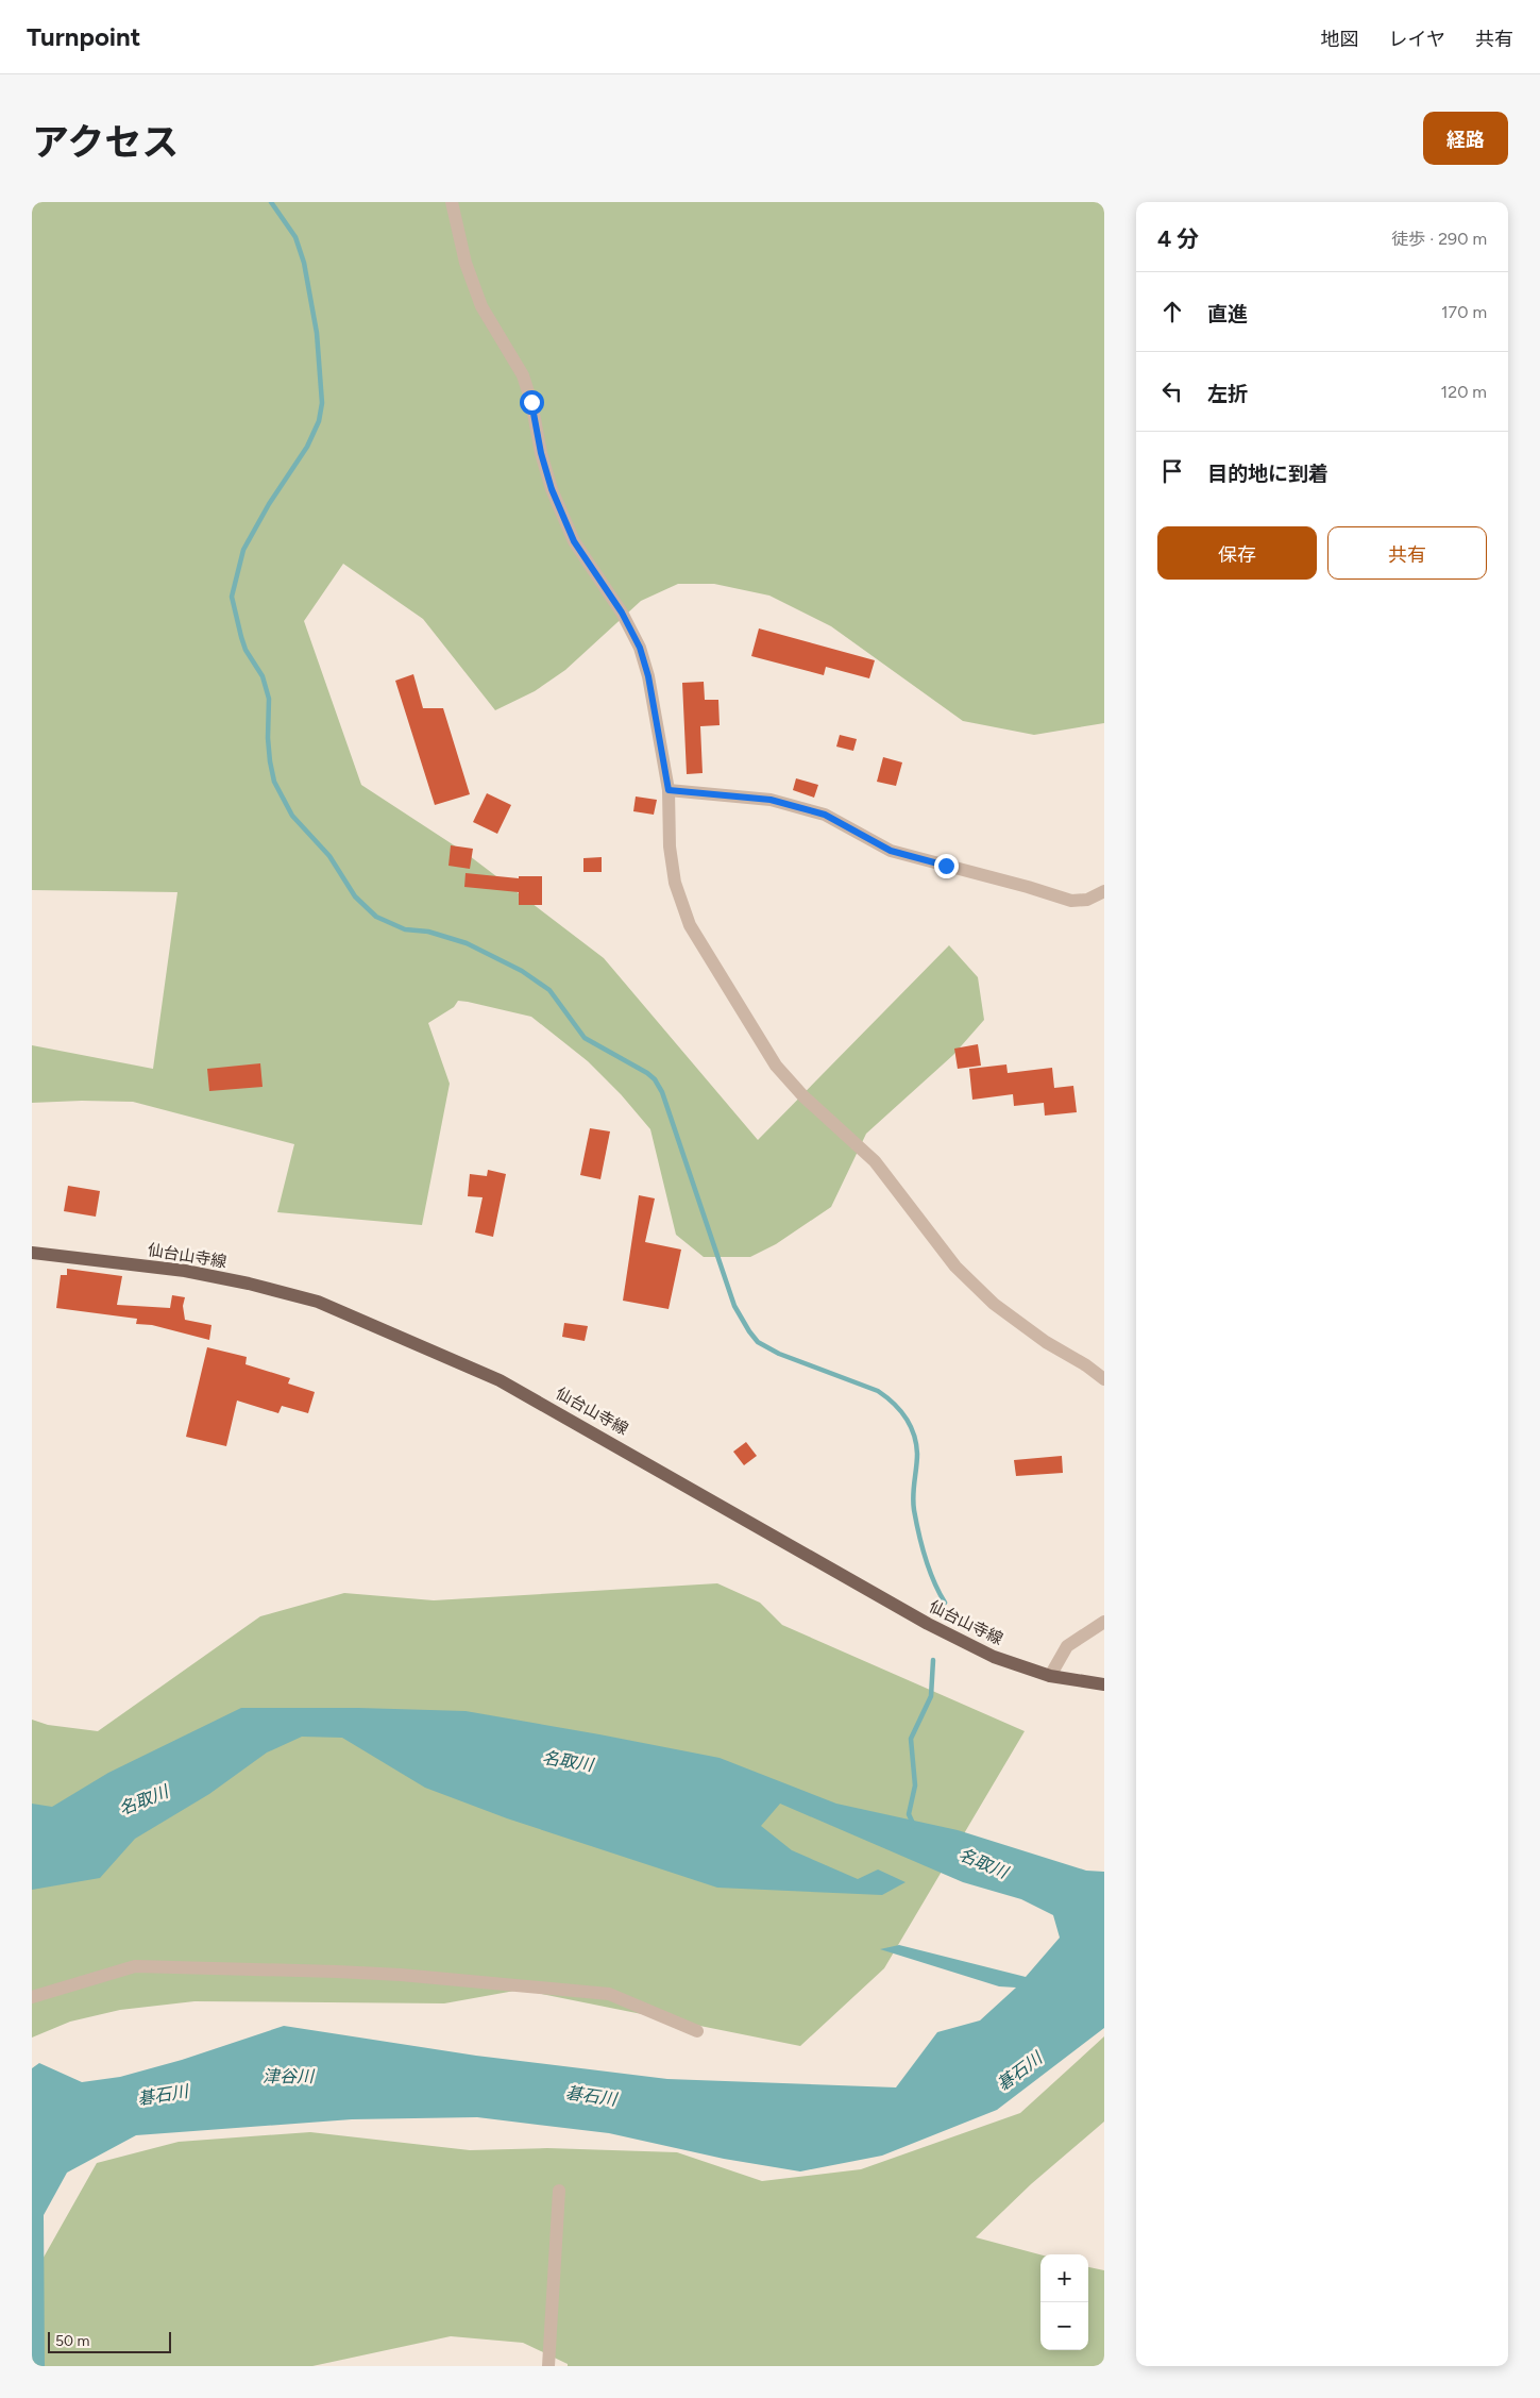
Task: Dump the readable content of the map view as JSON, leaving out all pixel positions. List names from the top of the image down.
{
  "streets": {
    "main road": ["仙台山寺線"]
  },
  "water": ["名取川", "碁石川", "津谷川"],
  "scale_bar": "50 m",
  "page": {
    "header": "Turnpoint",
    "nav": ["地図", "レイヤ", "共有"],
    "title": "アクセス",
    "buttons": [
      "経路",
      ["保存", "共有"]
    ],
    "heading": ["4 分", "徒歩 · 290 m"],
    "list": [
      ["直進", "170 m"],
      ["左折", "120 m"],
      "目的地に到着"
    ],
    "map_buttons": ["+", "−"],
    "scale": "50 m"
  }
}
